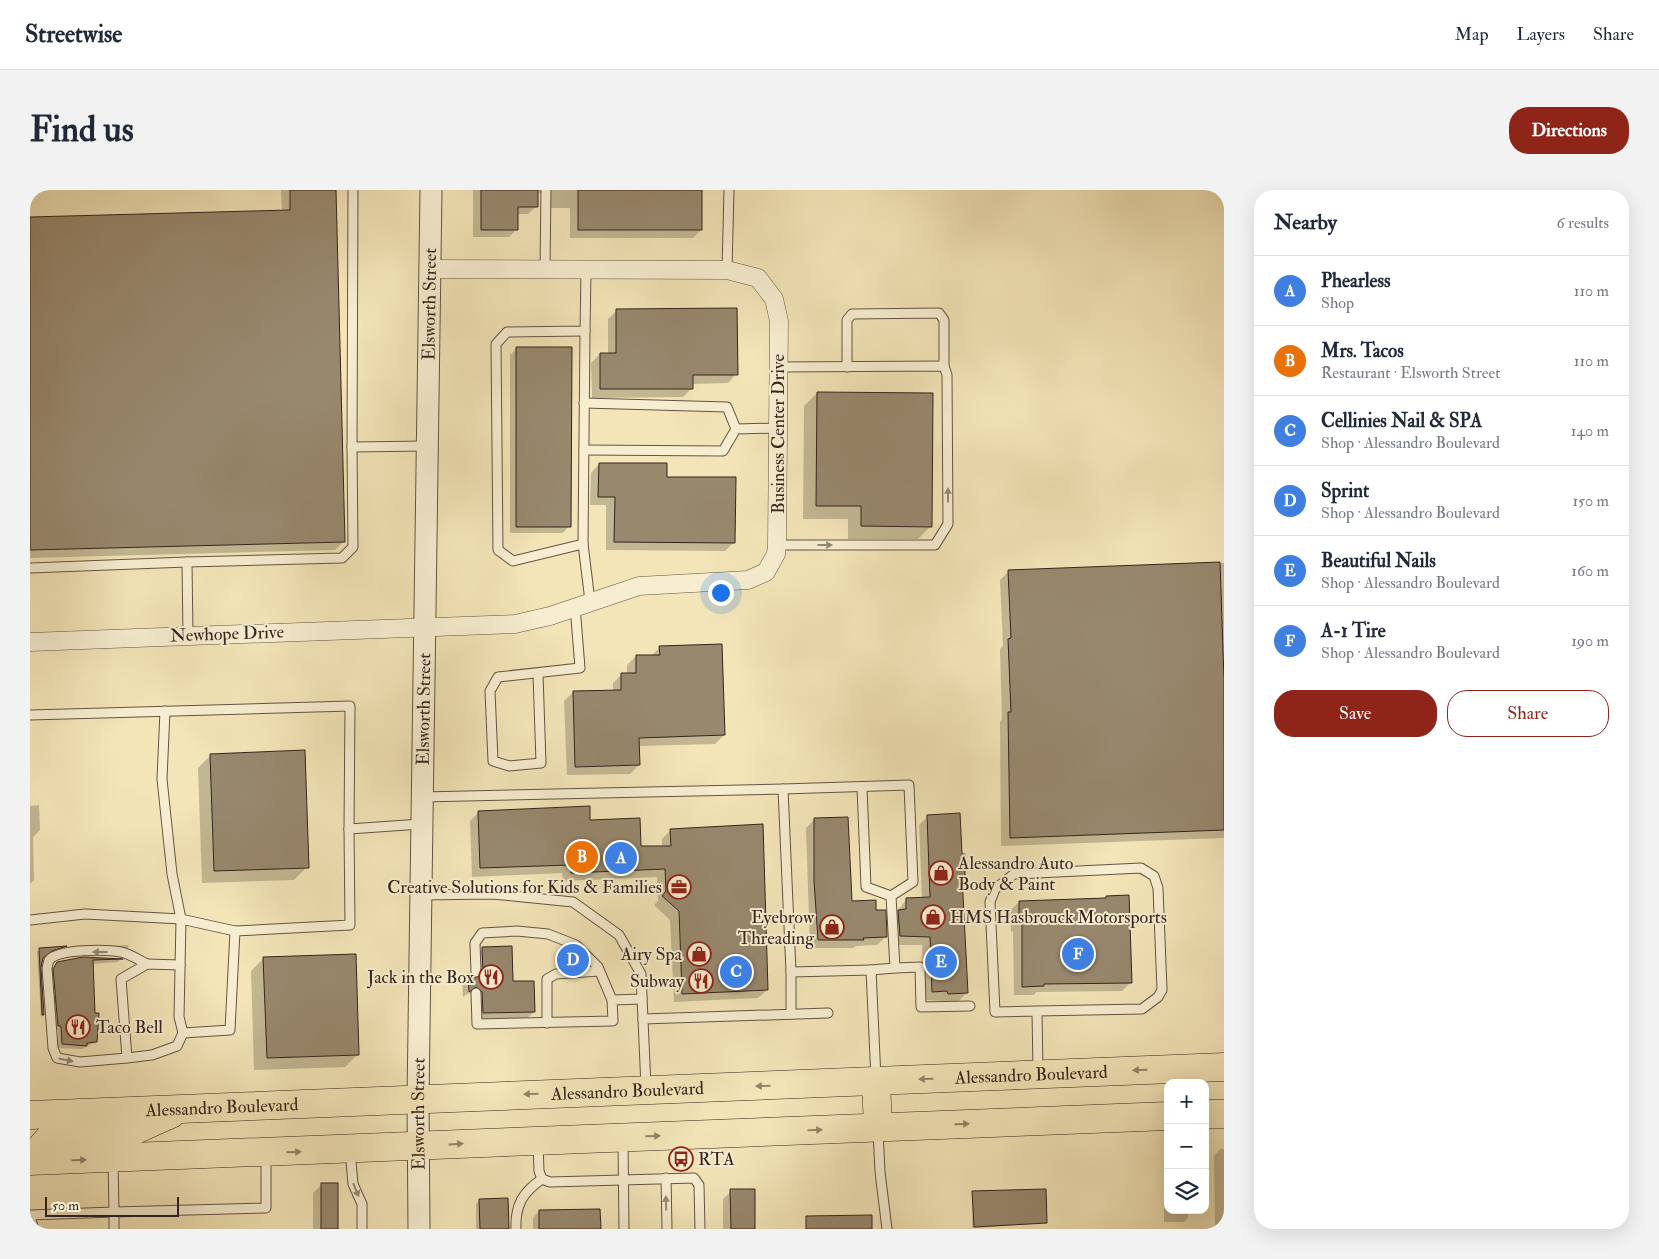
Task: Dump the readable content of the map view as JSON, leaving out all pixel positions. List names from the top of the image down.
{
  "streets": {
    "main road": ["Alessandro Boulevard"],
    "street": ["Elsworth Street", "Business Center Drive", "Newhope Drive"]
  },
  "crossings": [
    ["Elsworth Street", "Business Center Drive"],
    ["Elsworth Street", "Newhope Drive"],
    ["Elsworth Street", "Alessandro Boulevard"],
    ["Business Center Drive", "Newhope Drive"]
  ],
  "places": {
    "shop": [
      "Alessandro Auto Body & Paint",
      "HMS Hasbrouck Motorsports",
      "Eyebrow Threading",
      "Airy Spa"
    ],
    "office": ["Creative Solutions for Kids & Families"],
    "restaurant": ["Jack in the Box", "Subway", "Taco Bell"],
    "bus stop": ["RTA"]
  },
  "scale_bar": "50 m",
  "page": {
    "header": "Streetwise",
    "nav": ["Map", "Layers", "Share"],
    "buttons": [
      "Directions",
      ["Save", "Share"]
    ],
    "title": "Find us",
    "heading": ["Nearby", "6 results"],
    "list": [
      {
        "mark": "A",
        "name": "Phearless",
        "note": "Shop",
        "value": "110 m"
      },
      {
        "mark": "B",
        "name": "Mrs. Tacos",
        "note": "Restaurant · Elsworth Street",
        "value": "110 m"
      },
      {
        "mark": "C",
        "name": "Cellinies Nail & SPA",
        "note": "Shop · Alessandro Boulevard",
        "value": "140 m"
      },
      {
        "mark": "D",
        "name": "Sprint",
        "note": "Shop · Alessandro Boulevard",
        "value": "150 m"
      },
      {
        "mark": "E",
        "name": "Beautiful Nails",
        "note": "Shop · Alessandro Boulevard",
        "value": "160 m"
      },
      {
        "mark": "F",
        "name": "A-1 Tire",
        "note": "Shop · Alessandro Boulevard",
        "value": "190 m"
      }
    ],
    "pins": [
      "B",
      "A",
      "F",
      "D",
      "E",
      "C"
    ],
    "map_buttons": ["+", "−"],
    "scale": "50 m"
  }
}
